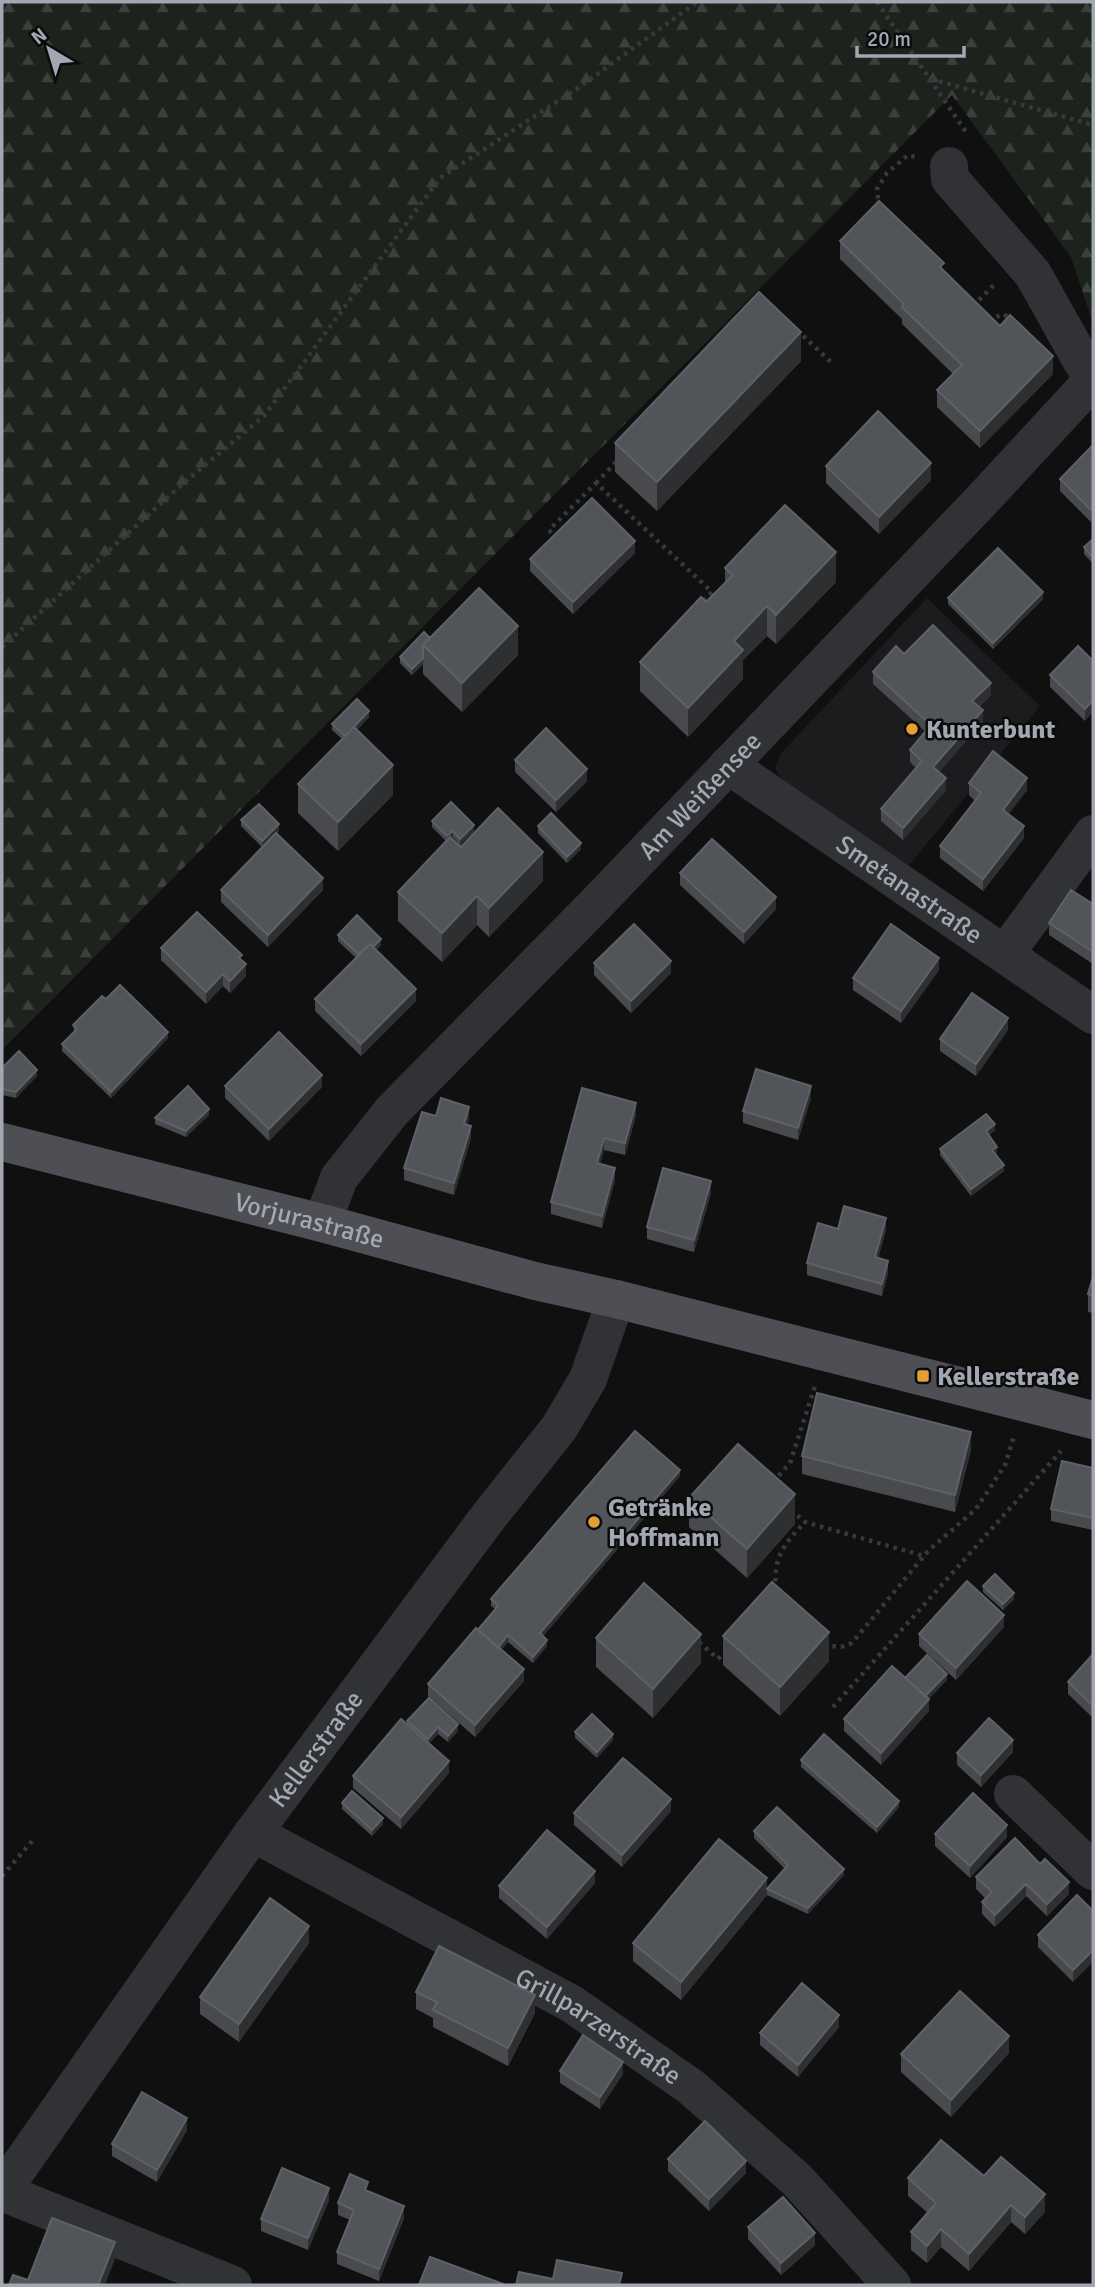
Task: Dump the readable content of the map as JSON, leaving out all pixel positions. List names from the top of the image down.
{
  "streets": {
    "main road": ["Vorjurastraße"],
    "street": [
      "Am Weißensee",
      "Smetanastraße",
      "Kellerstraße",
      "Grillparzerstraße"
    ]
  },
  "crossings": [
    ["Am Weißensee", "Smetanastraße"],
    ["Am Weißensee", "Vorjurastraße"],
    ["Vorjurastraße", "Kellerstraße"],
    ["Kellerstraße", "Grillparzerstraße"]
  ],
  "places": {
    "other": ["Kunterbunt", "Getränke Hoffmann"],
    "transit": ["Kellerstraße"]
  },
  "scale_bar": "20 m",
  "north": "top left"
}
